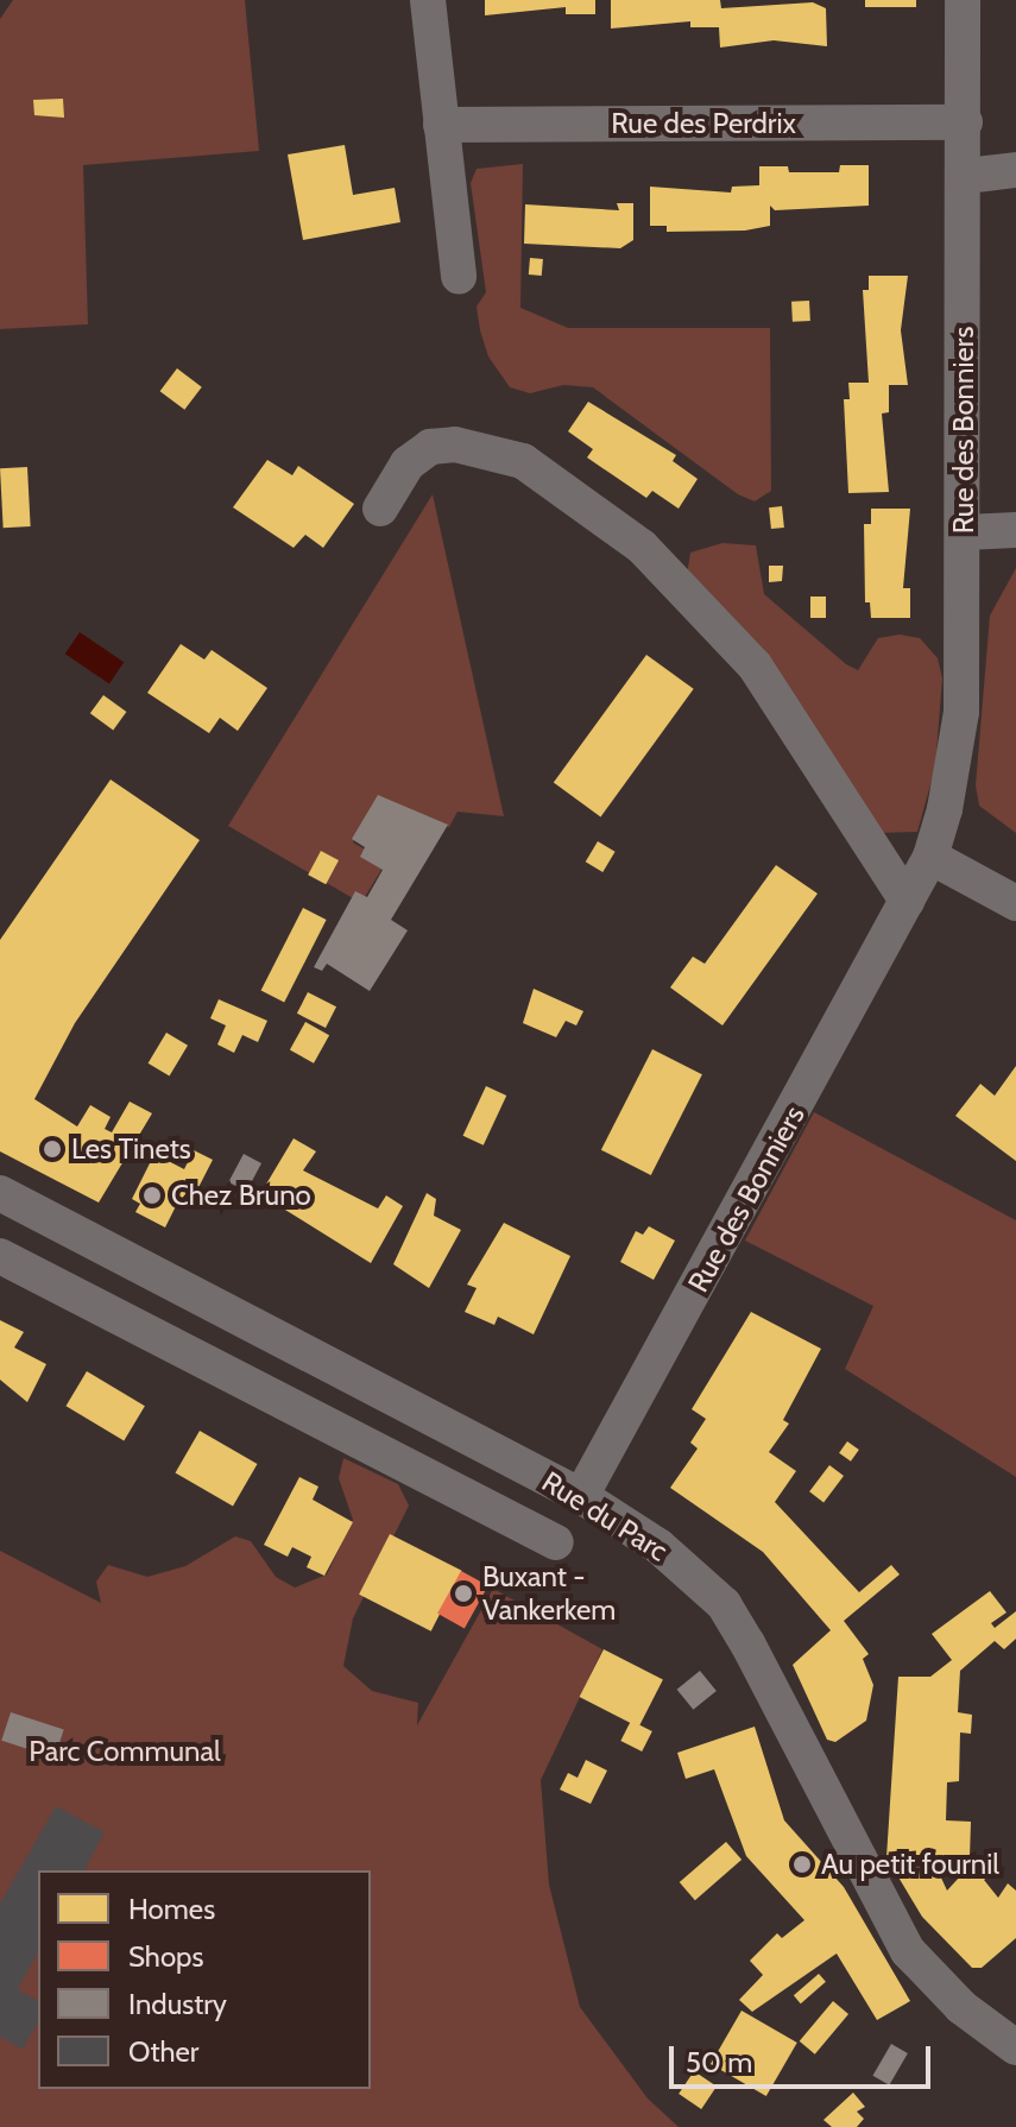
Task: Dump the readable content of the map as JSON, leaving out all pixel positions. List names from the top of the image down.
{
  "streets": {
    "street": ["Rue des Perdrix", "Rue des Bonniers", "Rue du Parc"]
  },
  "crossings": [
    ["Rue des Perdrix", "Rue des Bonniers"],
    ["Rue des Bonniers", "Rue du Parc"]
  ],
  "parks": ["Parc Communal"],
  "places": [
    "Les Tinets",
    "Chez Bruno",
    "Buxant - Vankerkem",
    "Au petit fournil"
  ],
  "legend": [
    "Homes",
    "Shops",
    "Industry",
    "Other"
  ],
  "scale_bar": "50 m"
}
